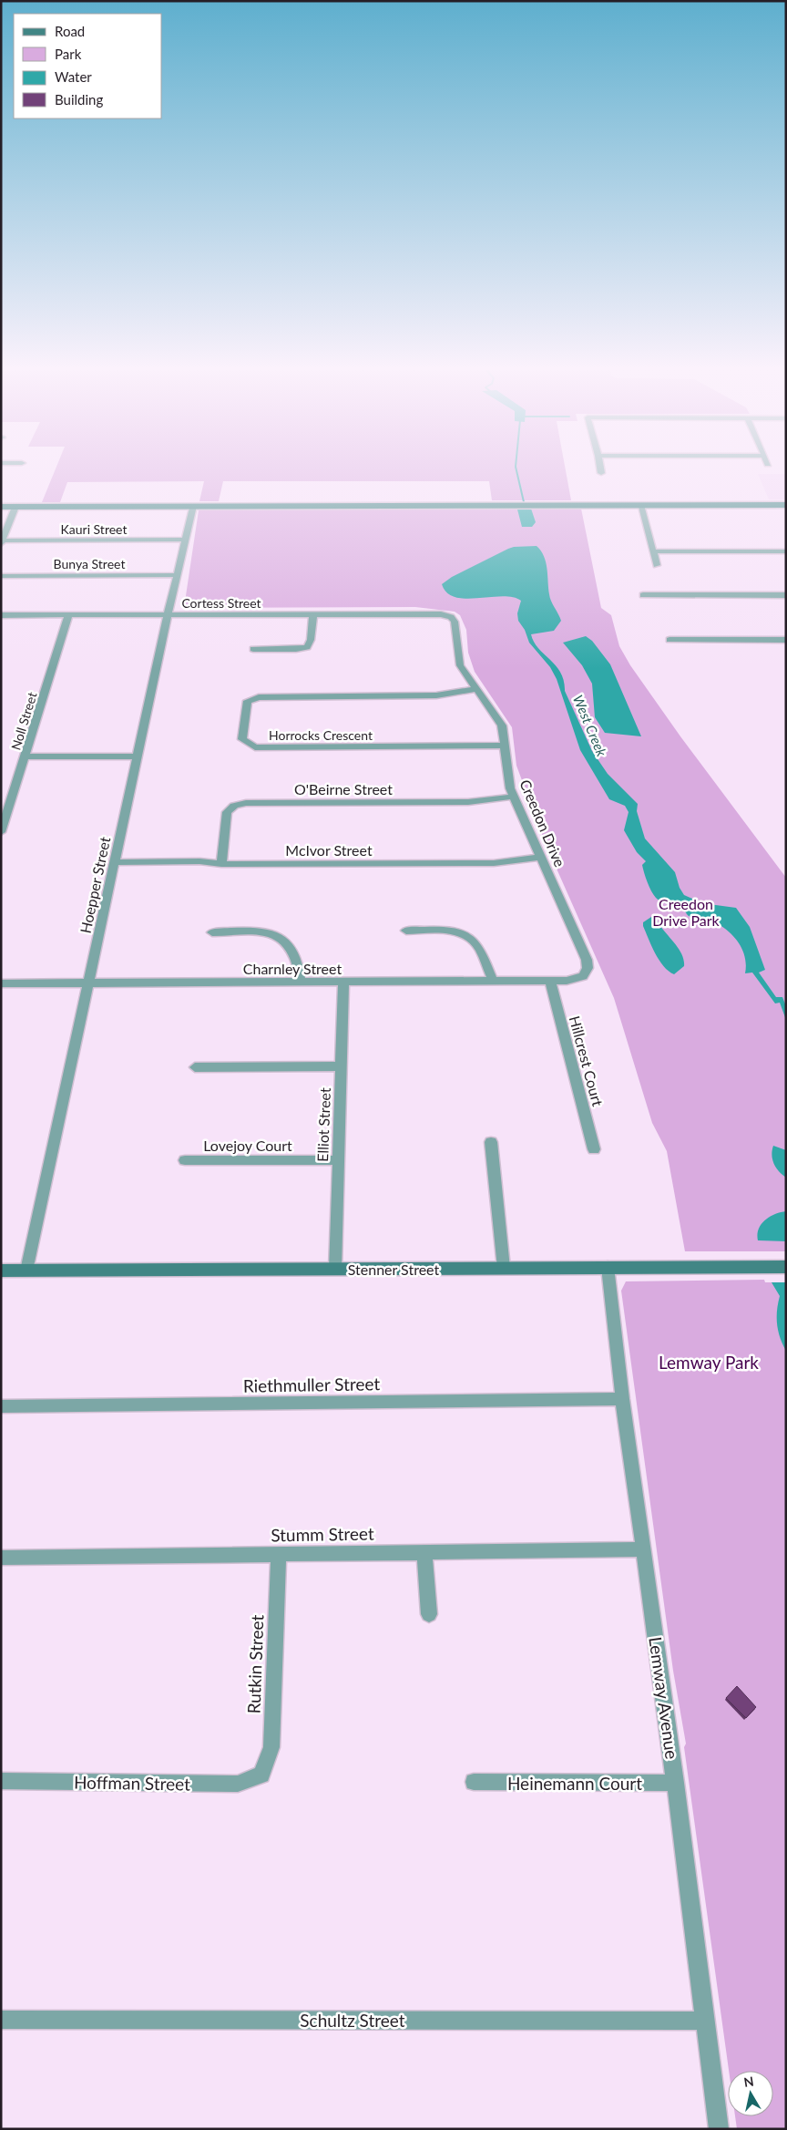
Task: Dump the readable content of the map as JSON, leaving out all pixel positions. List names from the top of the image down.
{
  "streets": {
    "street": [
      "Kauri Street",
      "Bunya Street",
      "Cortess Street",
      "Noll Street",
      "Horrocks Crescent",
      "O'Beirne Street",
      "Creedon Drive",
      "McIvor Street",
      "Hoepper Street",
      "Charnley Street",
      "Hillcrest Court",
      "Elliot Street",
      "Lovejoy Court",
      "Stenner Street",
      "Riethmuller Street",
      "Stumm Street",
      "Rutkin Street",
      "Lemway Avenue",
      "Hoffman Street",
      "Heinemann Court",
      "Schultz Street"
    ]
  },
  "crossings": [
    ["Kauri Street", "Hoepper Street"],
    ["Bunya Street", "Hoepper Street"],
    ["Cortess Street", "Noll Street"],
    ["Cortess Street", "Creedon Drive"],
    ["Cortess Street", "Hoepper Street"],
    ["Horrocks Crescent", "Creedon Drive"],
    ["O'Beirne Street", "Creedon Drive"],
    ["O'Beirne Street", "McIvor Street"],
    ["Creedon Drive", "McIvor Street"],
    ["Creedon Drive", "Charnley Street"],
    ["McIvor Street", "Hoepper Street"],
    ["Hoepper Street", "Charnley Street"],
    ["Hoepper Street", "Stenner Street"],
    ["Charnley Street", "Hillcrest Court"],
    ["Charnley Street", "Elliot Street"],
    ["Elliot Street", "Lovejoy Court"],
    ["Elliot Street", "Stenner Street"],
    ["Stenner Street", "Lemway Avenue"],
    ["Riethmuller Street", "Lemway Avenue"],
    ["Stumm Street", "Rutkin Street"],
    ["Stumm Street", "Lemway Avenue"],
    ["Rutkin Street", "Hoffman Street"],
    ["Lemway Avenue", "Heinemann Court"],
    ["Lemway Avenue", "Schultz Street"]
  ],
  "water": ["West Creek"],
  "parks": ["Creedon Drive Park", "Lemway Park"],
  "legend": [
    "Road",
    "Park",
    "Water",
    "Building"
  ],
  "north": "top"
}
